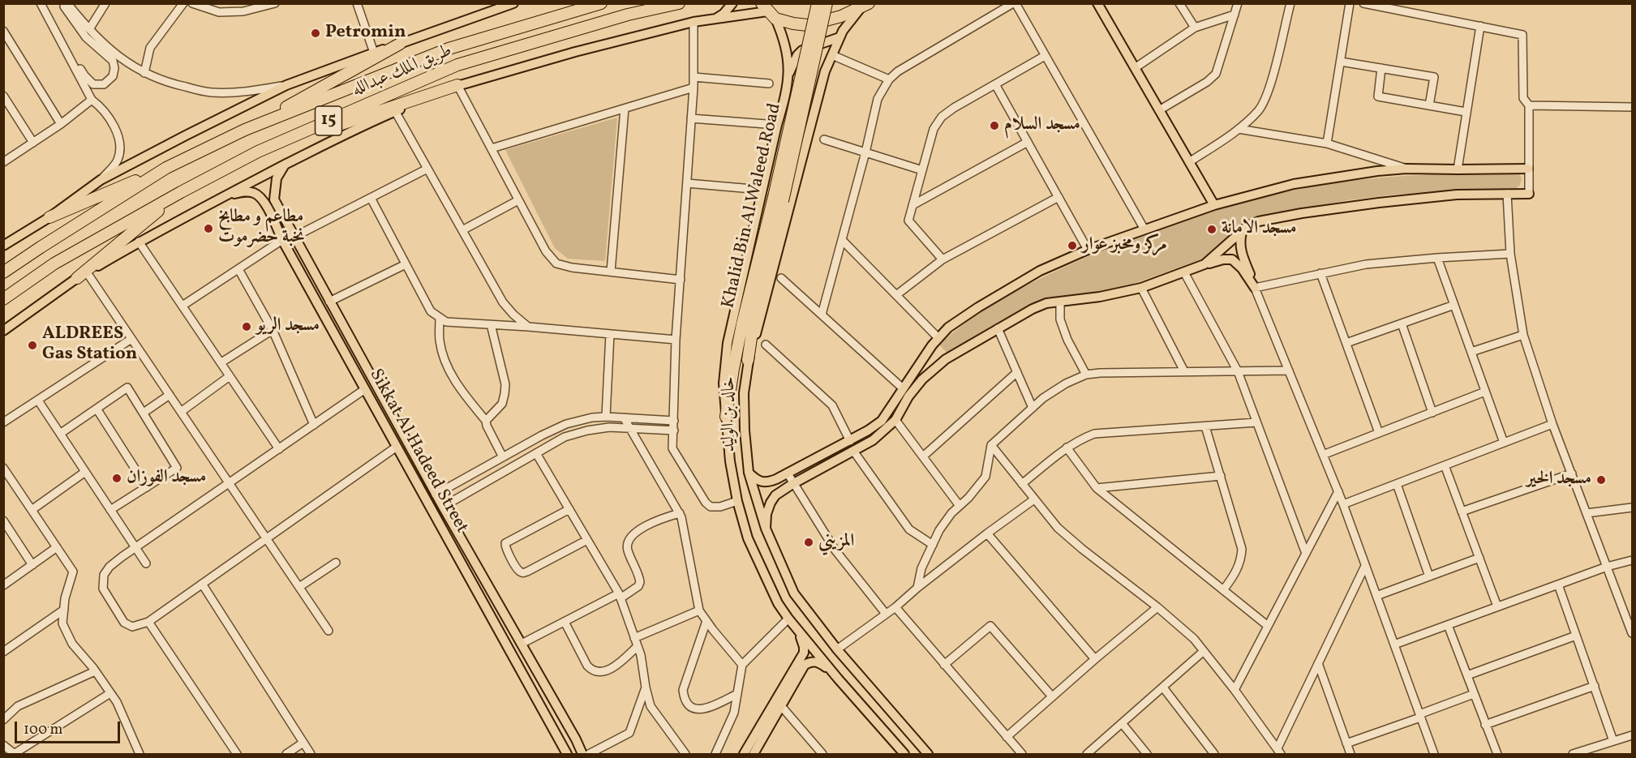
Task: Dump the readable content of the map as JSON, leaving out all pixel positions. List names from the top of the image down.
{
  "streets": {
    "highway": [
      "طريق الملك عبدالله",
      "15",
      "Khalid Bin Al Waleed Road",
      "خالد بن الوليد"
    ],
    "main road": ["Sikkat Al Hadeed Street"]
  },
  "crossings": [
    ["Khalid Bin Al Waleed Road", "خالد بن الوليد"]
  ],
  "places": [
    "Petromin",
    "مسجد السلام",
    "مطاعم و مطابخ نخبة حضرموت",
    "مسجد الامانة",
    "مركز ومخبز عوار",
    "مسجد الريو",
    "ALDREES Gas Station",
    "مسجد الفوزان",
    "مسجد الخير",
    "المزيني"
  ],
  "scale_bar": "100 m"
}
